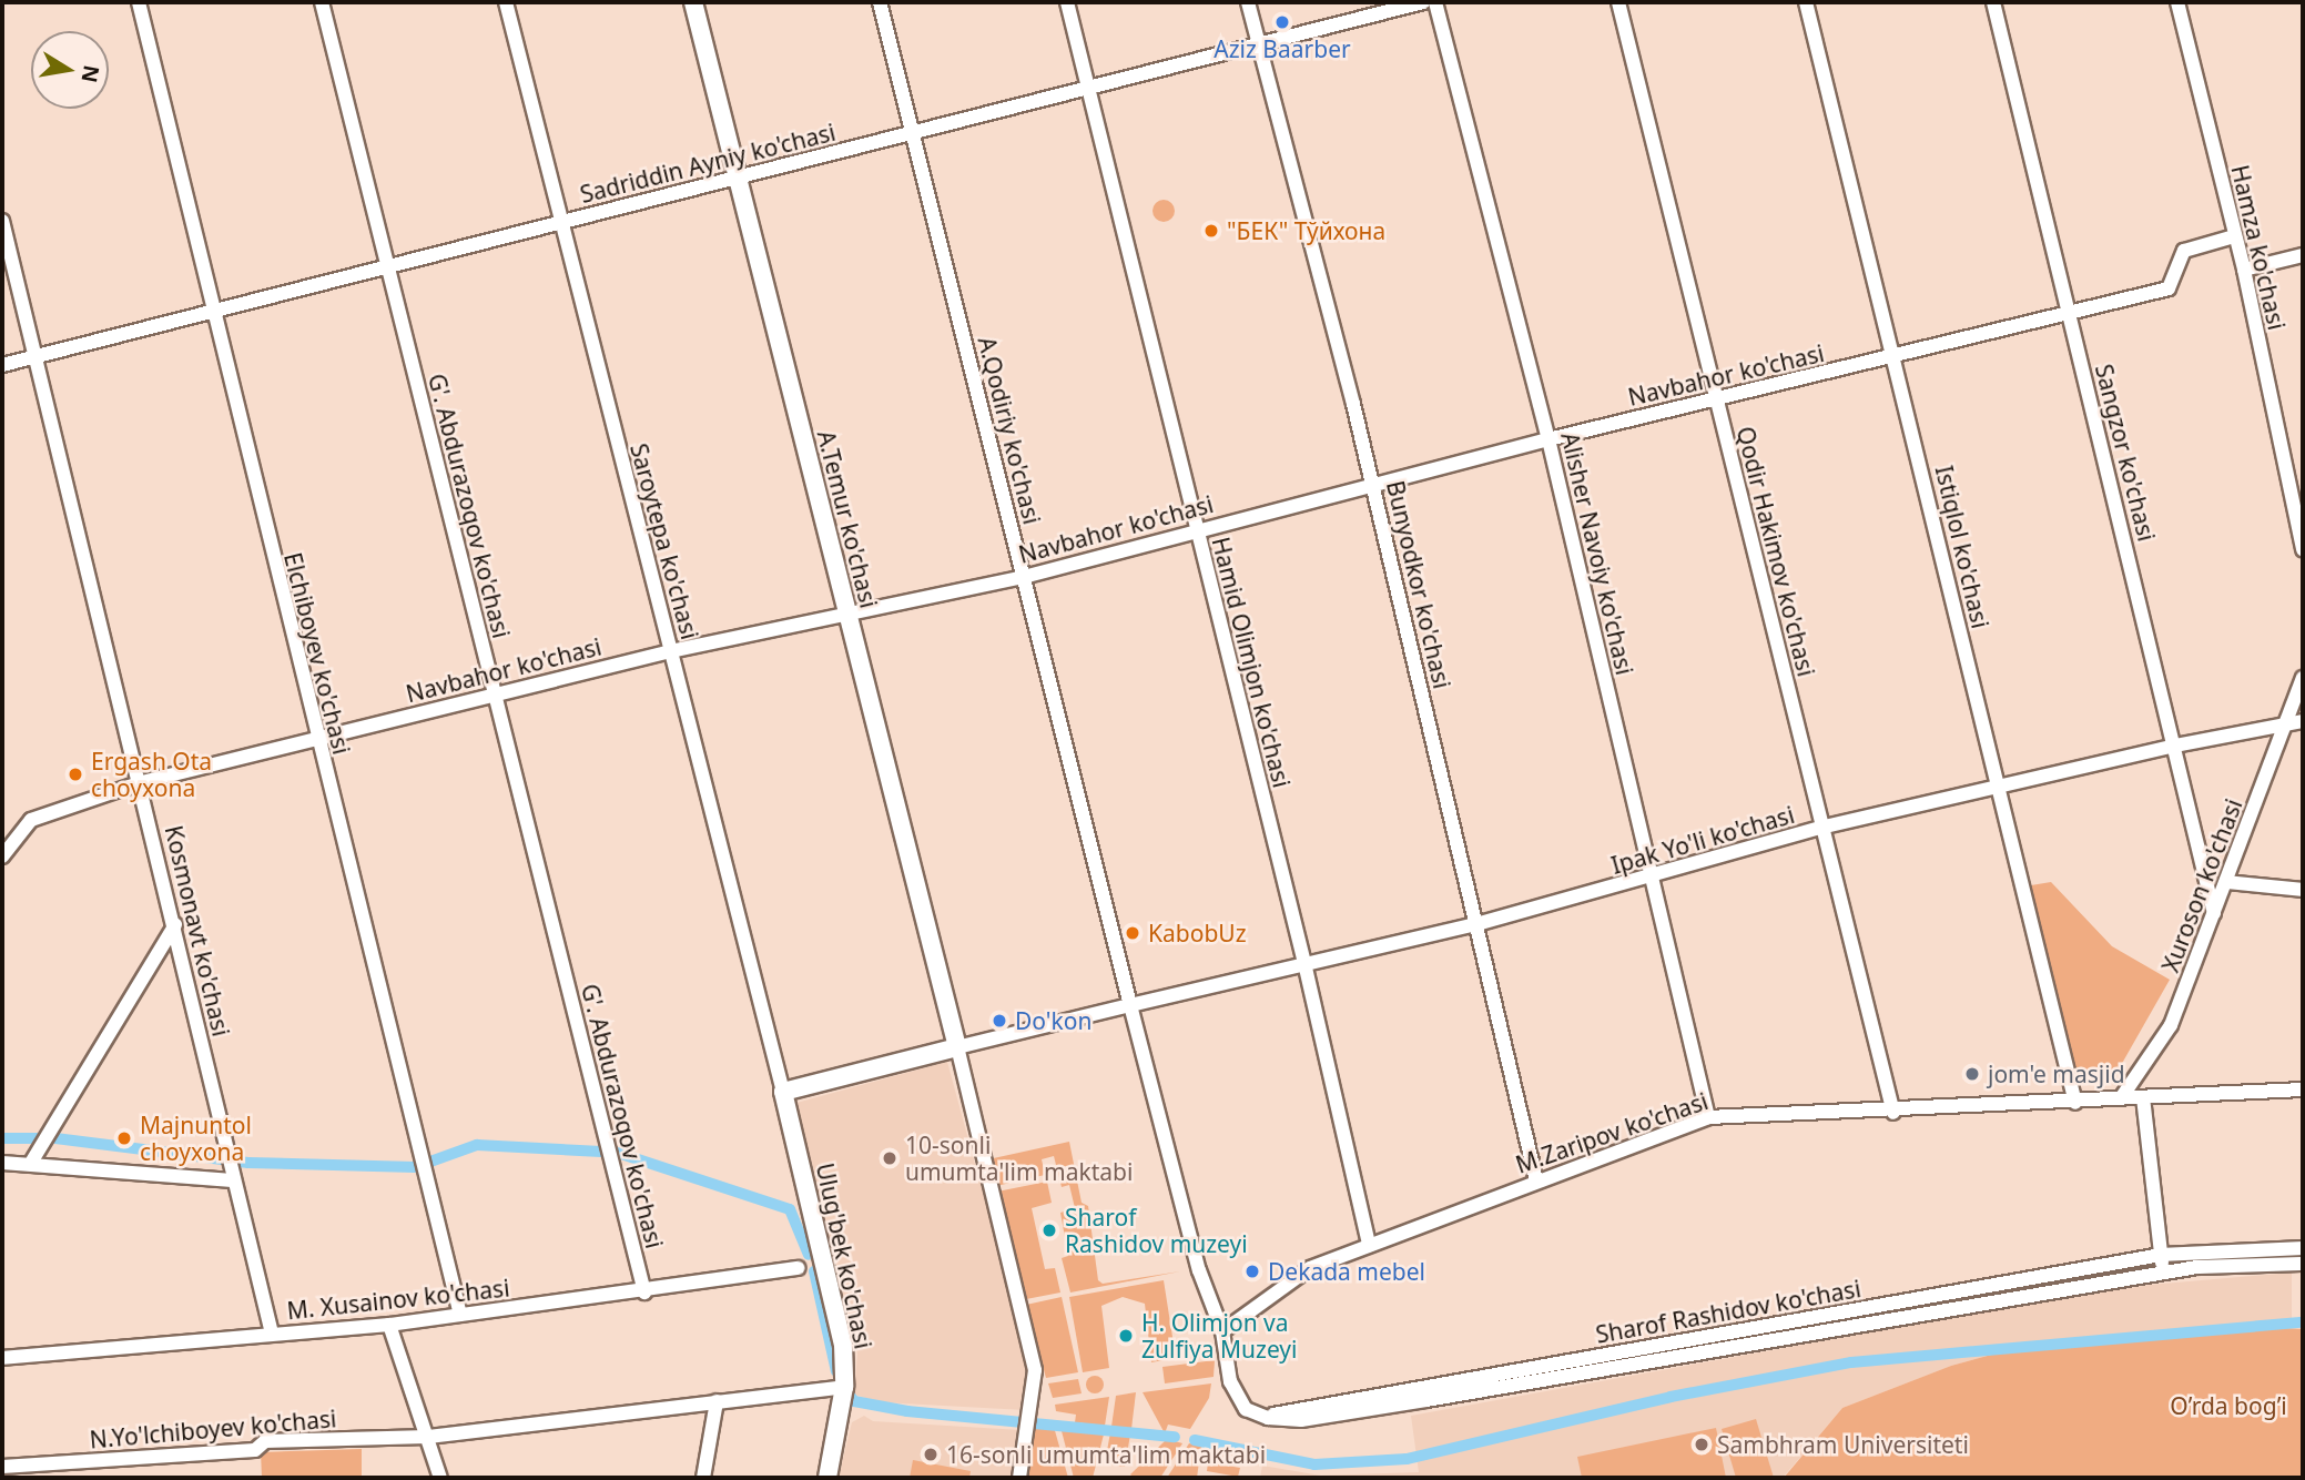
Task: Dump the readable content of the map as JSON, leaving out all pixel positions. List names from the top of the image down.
{
  "streets": {
    "main road": ["A.Temur ko'chasi", "Ulug'bek ko'chasi"],
    "street": [
      "Sadriddin Ayniy ko'chasi",
      "Hamza ko'chasi",
      "Navbahor ko'chasi",
      "A.Qodiriy ko'chasi",
      "Sangzor ko'chasi",
      "G'. Abdurazoqov ko'chasi",
      "Saroytepa ko'chasi",
      "Istiqlol ko'chasi",
      "Qodir Hakimov ko'chasi",
      "Alisher Navoiy ko'chasi",
      "Bunyodkor ko'chasi",
      "Elchiboyev ko'chasi",
      "Hamid Olimjon ko'chasi",
      "Ipak Yo'li ko'chasi",
      "Xuroson ko'chasi",
      "Kosmonavt ko'chasi",
      "M.Zaripov ko'chasi",
      "M. Xusainov ko'chasi",
      "Sharof Rashidov ko'chasi",
      "N.Yo'lchiboyev ko'chasi"
    ]
  },
  "crossings": [
    ["Sadriddin Ayniy ko'chasi", "A.Qodiriy ko'chasi"],
    ["Sadriddin Ayniy ko'chasi", "G'. Abdurazoqov ko'chasi"],
    ["Sadriddin Ayniy ko'chasi", "A.Temur ko'chasi"],
    ["Sadriddin Ayniy ko'chasi", "Saroytepa ko'chasi"],
    ["Sadriddin Ayniy ko'chasi", "Bunyodkor ko'chasi"],
    ["Sadriddin Ayniy ko'chasi", "Elchiboyev ko'chasi"],
    ["Sadriddin Ayniy ko'chasi", "Hamid Olimjon ko'chasi"],
    ["Sadriddin Ayniy ko'chasi", "Kosmonavt ko'chasi"],
    ["Hamza ko'chasi", "Navbahor ko'chasi"],
    ["Navbahor ko'chasi", "A.Qodiriy ko'chasi"],
    ["Navbahor ko'chasi", "Sangzor ko'chasi"],
    ["Navbahor ko'chasi", "G'. Abdurazoqov ko'chasi"],
    ["Navbahor ko'chasi", "A.Temur ko'chasi"],
    ["Navbahor ko'chasi", "Saroytepa ko'chasi"],
    ["Navbahor ko'chasi", "Istiqlol ko'chasi"],
    ["Navbahor ko'chasi", "Qodir Hakimov ko'chasi"],
    ["Navbahor ko'chasi", "Alisher Navoiy ko'chasi"],
    ["Navbahor ko'chasi", "Bunyodkor ko'chasi"],
    ["Navbahor ko'chasi", "Elchiboyev ko'chasi"],
    ["Navbahor ko'chasi", "Hamid Olimjon ko'chasi"],
    ["Navbahor ko'chasi", "Kosmonavt ko'chasi"],
    ["A.Qodiriy ko'chasi", "Ipak Yo'li ko'chasi"],
    ["A.Qodiriy ko'chasi", "M.Zaripov ko'chasi"],
    ["Sangzor ko'chasi", "Ipak Yo'li ko'chasi"],
    ["Sangzor ko'chasi", "Xuroson ko'chasi"],
    ["G'. Abdurazoqov ko'chasi", "M. Xusainov ko'chasi"],
    ["A.Temur ko'chasi", "Ipak Yo'li ko'chasi"],
    ["Saroytepa ko'chasi", "Ulug'bek ko'chasi"],
    ["Istiqlol ko'chasi", "Ipak Yo'li ko'chasi"],
    ["Istiqlol ko'chasi", "M.Zaripov ko'chasi"],
    ["Qodir Hakimov ko'chasi", "Ipak Yo'li ko'chasi"],
    ["Qodir Hakimov ko'chasi", "M.Zaripov ko'chasi"],
    ["Alisher Navoiy ko'chasi", "Ipak Yo'li ko'chasi"],
    ["Alisher Navoiy ko'chasi", "M.Zaripov ko'chasi"],
    ["Bunyodkor ko'chasi", "Ipak Yo'li ko'chasi"],
    ["Bunyodkor ko'chasi", "M.Zaripov ko'chasi"],
    ["Elchiboyev ko'chasi", "M. Xusainov ko'chasi"],
    ["Hamid Olimjon ko'chasi", "Ipak Yo'li ko'chasi"],
    ["Hamid Olimjon ko'chasi", "M.Zaripov ko'chasi"],
    ["Ipak Yo'li ko'chasi", "Xuroson ko'chasi"],
    ["Xuroson ko'chasi", "M.Zaripov ko'chasi"],
    ["Kosmonavt ko'chasi", "M. Xusainov ko'chasi"]
  ],
  "parks": ["O’rda bog’i"],
  "places": [
    "Aziz Baarber",
    "\"БЕК\" Тўйхона",
    "Ergash Ota choyxona",
    "KabobUz",
    "Do'kon",
    "jom'e masjid",
    "Majnuntol choyxona",
    "10-sonli umumta'lim maktabi",
    "Sharof Rashidov muzeyi",
    "Dekada mebel",
    "H. Olimjon va Zulfiya Muzeyi",
    "Sambhram Universiteti",
    "16-sonli umumta'lim maktabi"
  ],
  "north": "right"
}
